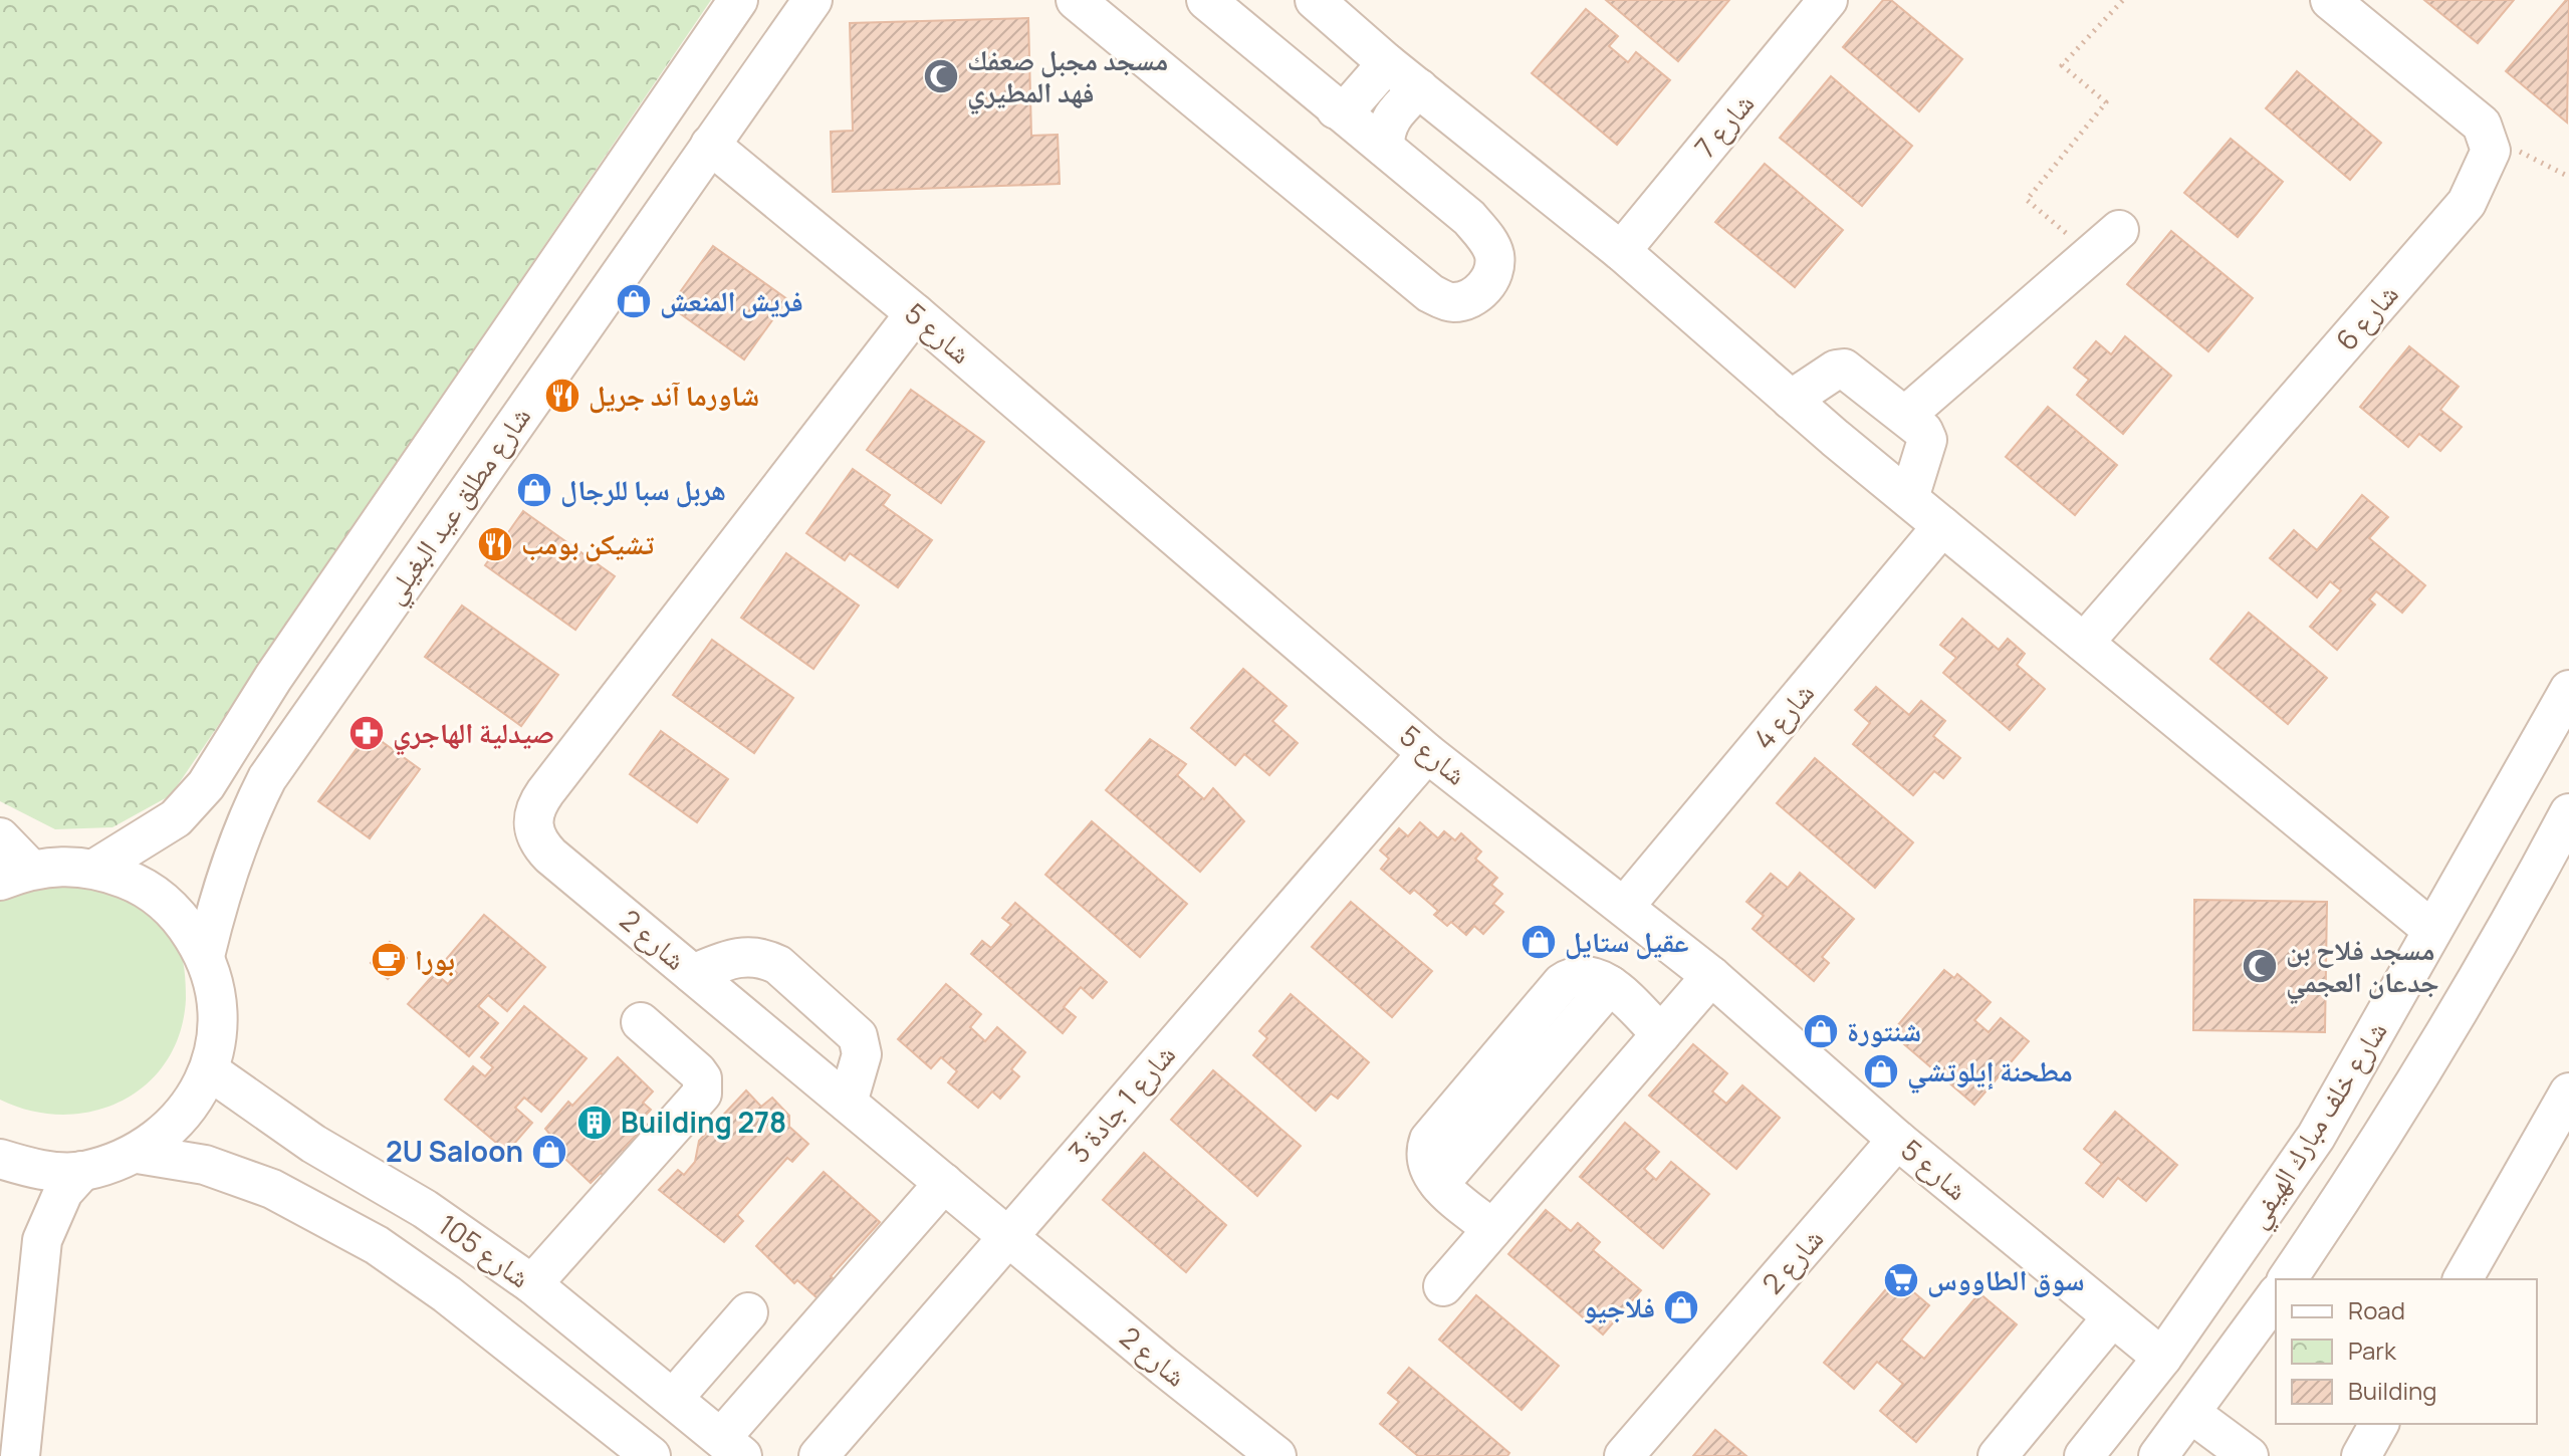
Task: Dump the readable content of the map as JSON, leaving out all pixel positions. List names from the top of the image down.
{
  "streets": {
    "street": [
      "شارع 7",
      "شارع 6",
      "شارع 5",
      "شارع مطلق عيد البغيلي",
      "شارع 4",
      "شارع 2",
      "شارع 1 جادة 3",
      "شارع خلف مبارك الهيفي",
      "شارع 105"
    ]
  },
  "crossings": [
    ["شارع 5", "شارع مطلق عيد البغيلي"],
    ["شارع 5", "شارع 4"],
    ["شارع 5", "شارع 2"],
    ["شارع 5", "شارع 1 جادة 3"],
    ["شارع 5", "شارع خلف مبارك الهيفي"],
    ["شارع 2", "شارع 1 جادة 3"]
  ],
  "places": {
    "mosque": ["مسجد مجبل صعفك فهد المطيري", "مسجد فلاح بن جدعان العجمي"],
    "shop": [
      "فريش المنعش",
      "هربل سبا للرجال",
      "عقيل ستايل",
      "شنتورة",
      "مطحنة إيلوتشي",
      "2U Saloon",
      "فلاجيو"
    ],
    "restaurant": ["شاورما آند جريل", "تشيكن بومب"],
    "pharmacy": ["صيدلية الهاجري"],
    "cafe": ["بورا"],
    "building": ["Building 278"],
    "supermarket": ["سوق الطاووس"]
  },
  "legend": ["Road", "Park", "Building"]
}
